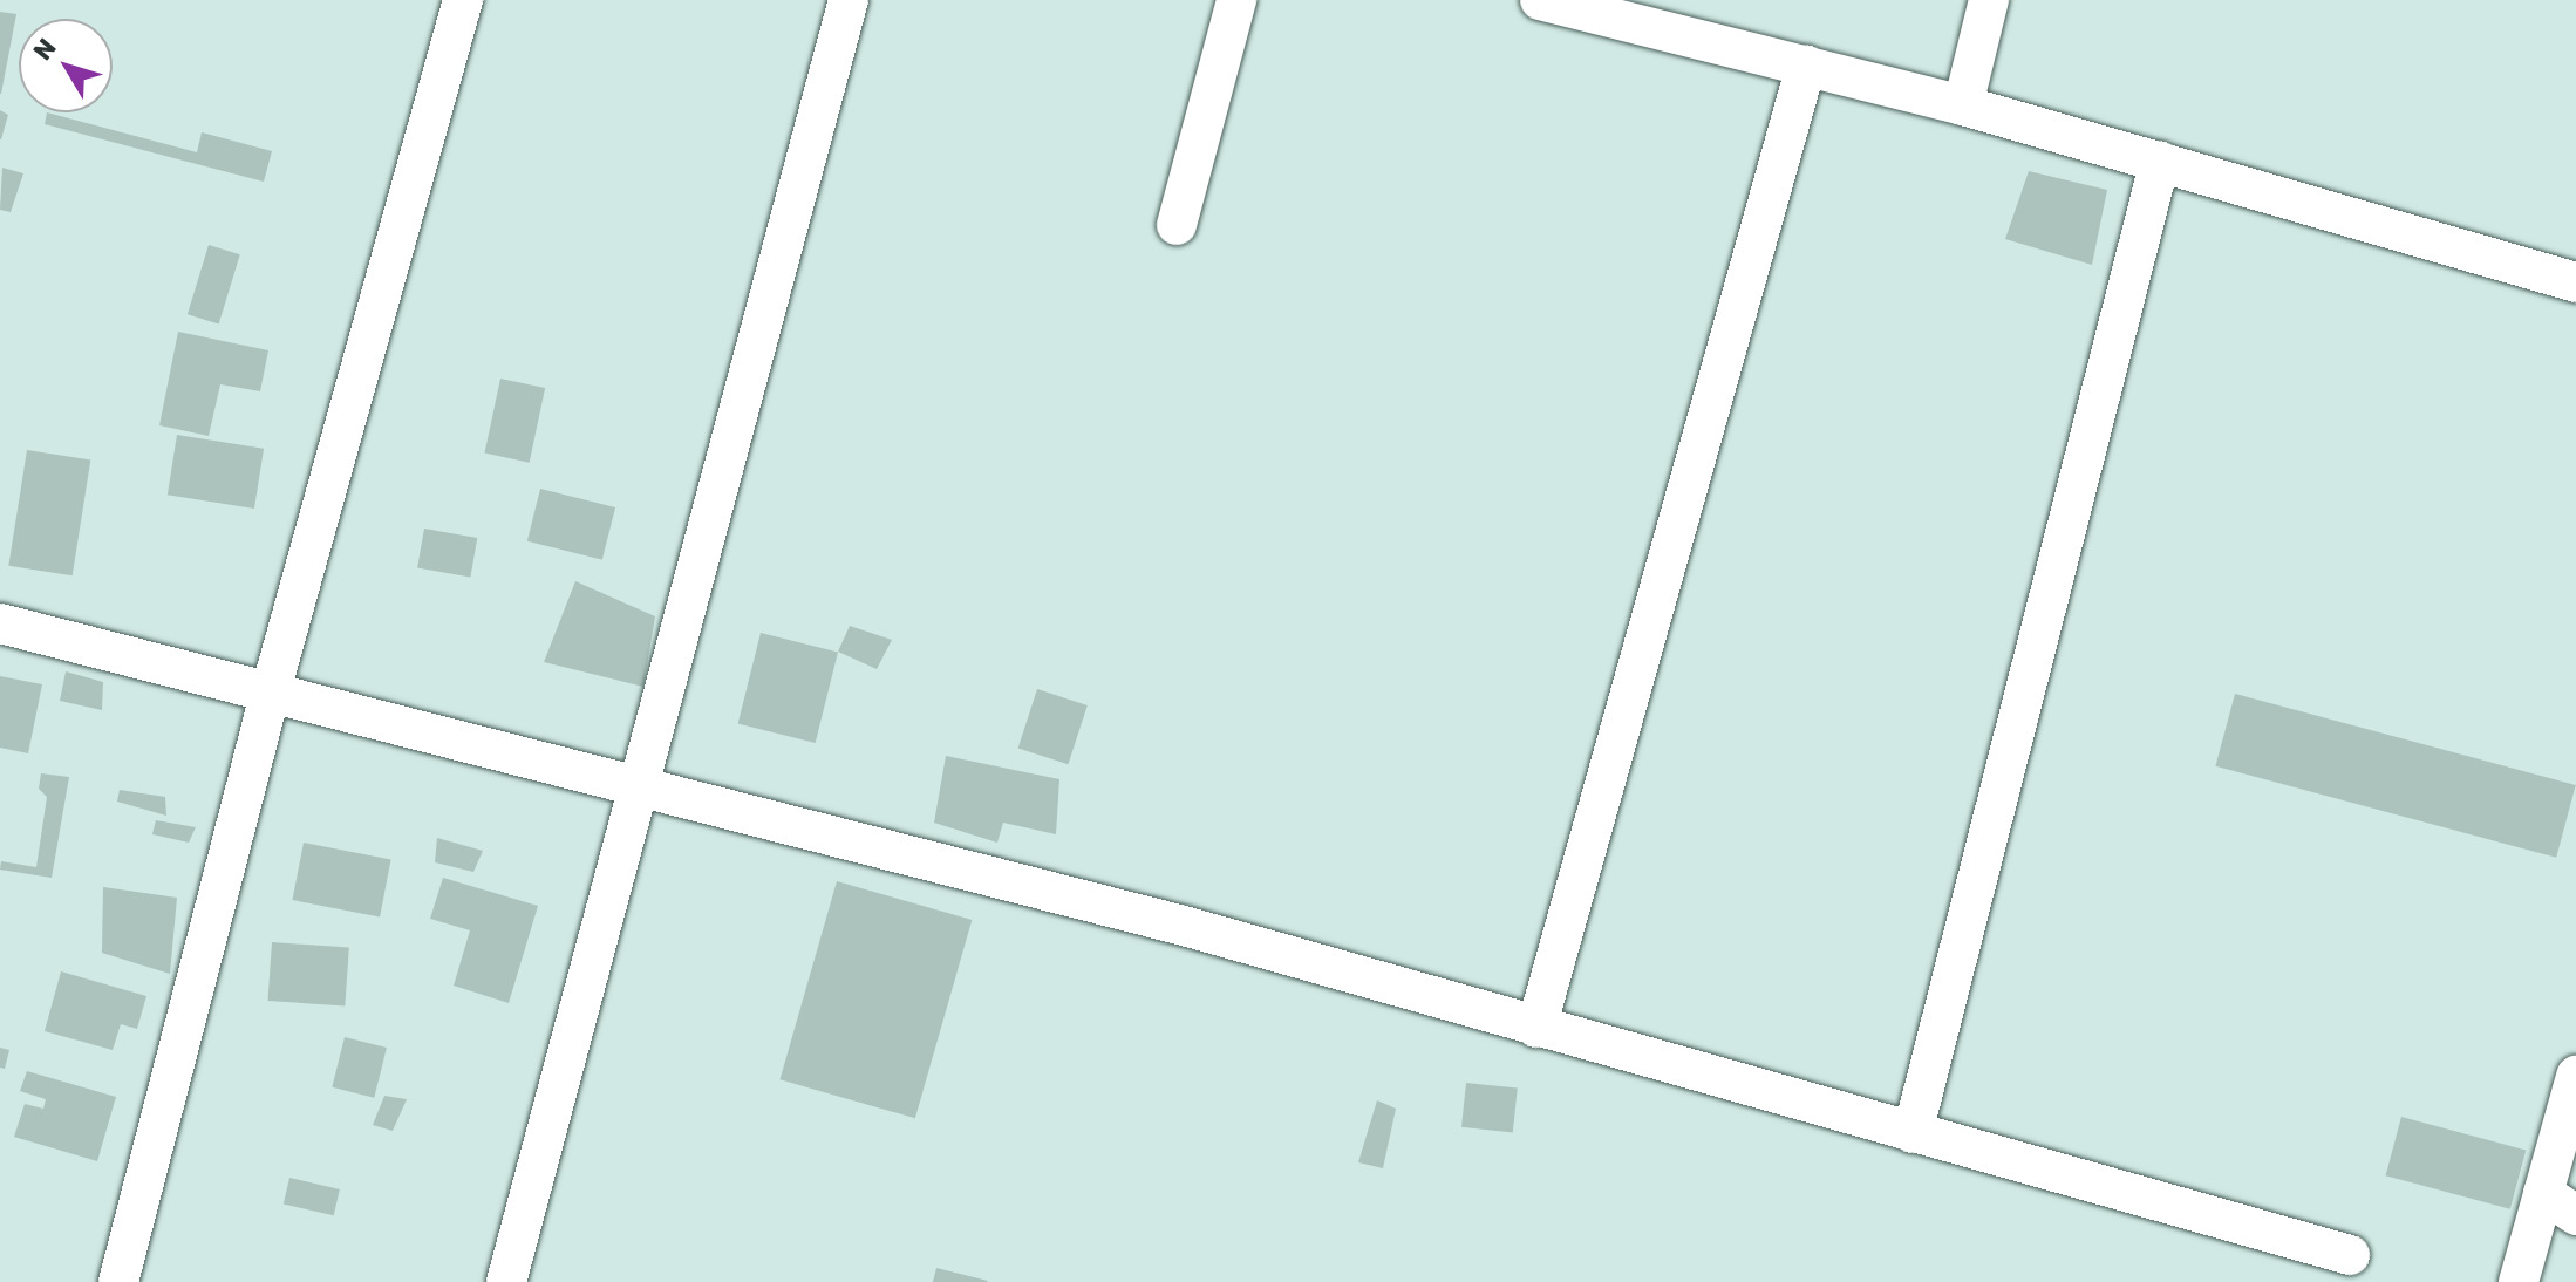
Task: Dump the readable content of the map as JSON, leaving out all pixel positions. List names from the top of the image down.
{
  "north": "top left"
}
